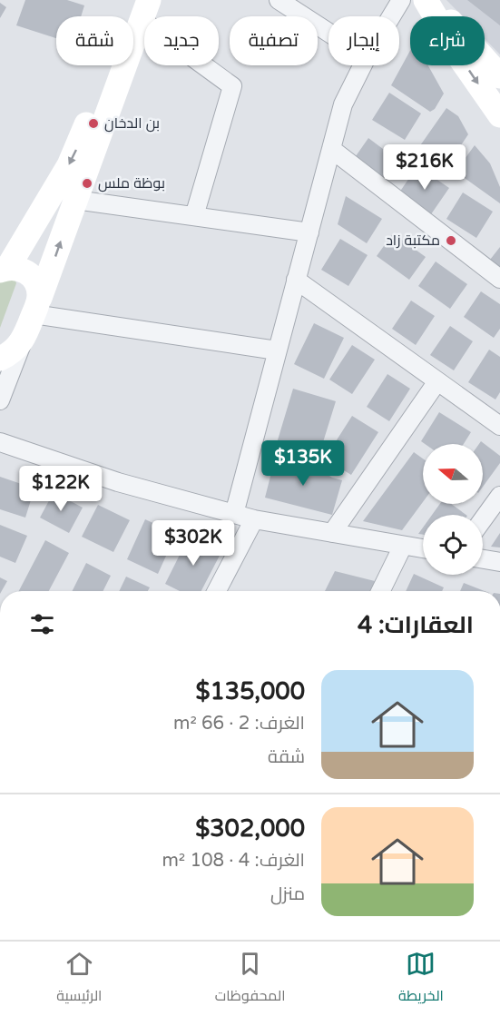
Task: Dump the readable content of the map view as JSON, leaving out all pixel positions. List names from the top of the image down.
{
  "places": ["بن الدخان", "بوظة ملس", "مكتبة زاد"],
  "north": "left",
  "page": {
    "chip": [
      "شراء",
      "إيجار",
      "تصفية",
      "جديد",
      "شقة"
    ],
    "price": [
      "$216K",
      "$135K",
      "$122K",
      "$302K"
    ],
    "heading": "العقارات: 4",
    "list": [
      {
        "name": "$135,000",
        "note": "الغرف: 2 · 66 m² · شقة"
      },
      {
        "name": "$302,000",
        "note": "الغرف: 4 · 108 m² · منزل"
      }
    ],
    "tabs": ["الخريطة", "المحفوظات", "الرئيسية"]
  }
}
